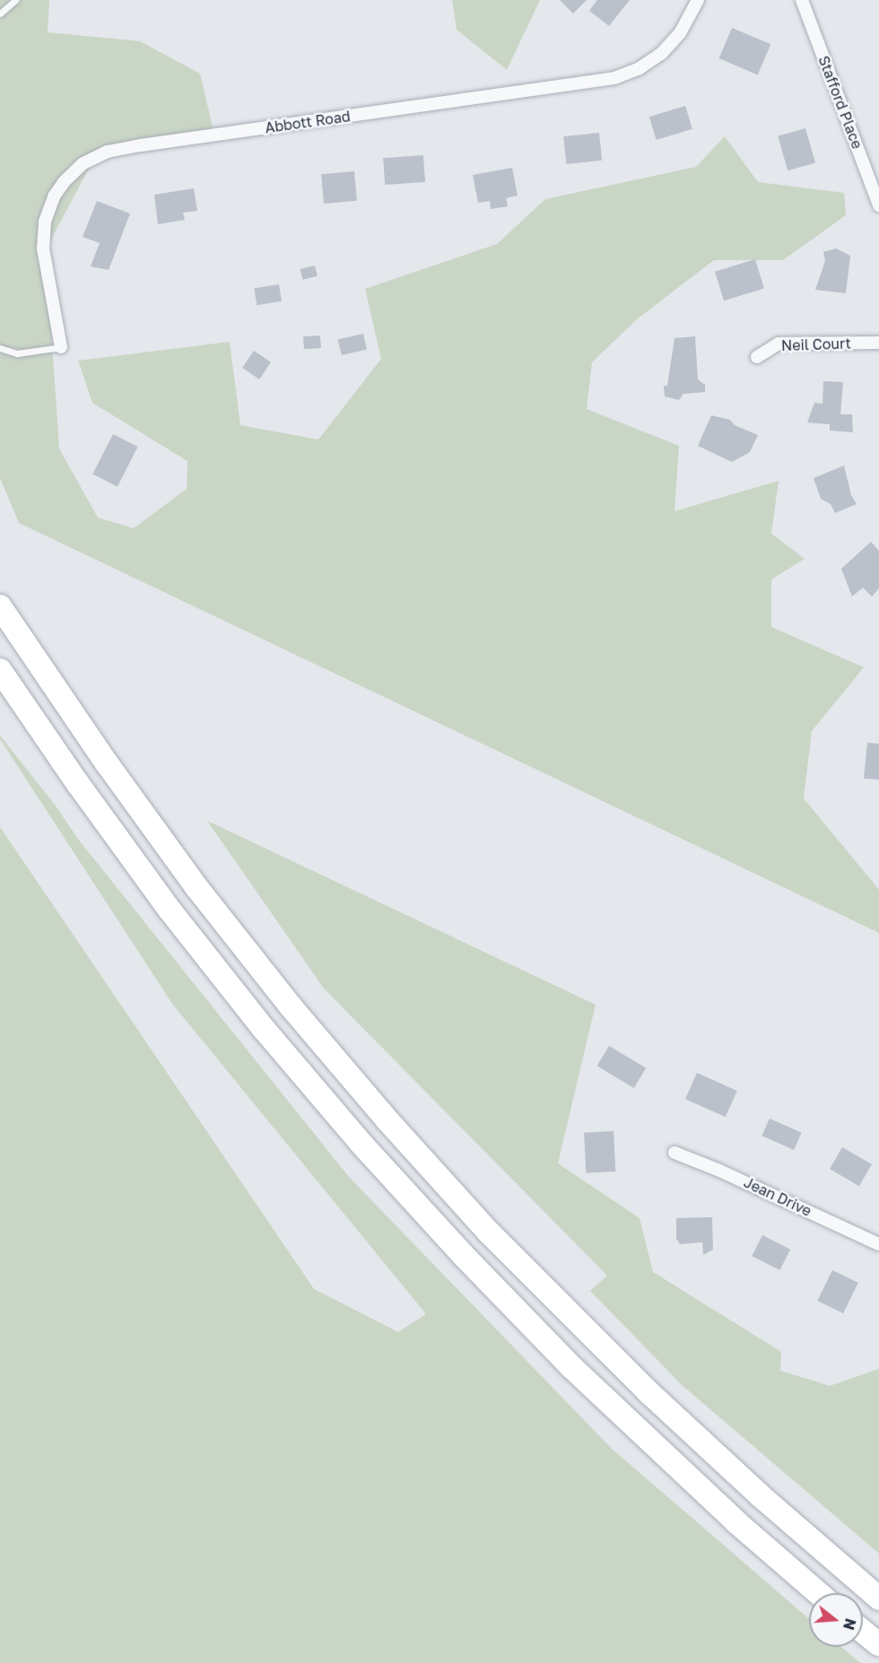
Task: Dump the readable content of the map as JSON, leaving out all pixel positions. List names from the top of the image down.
{
  "streets": {
    "street": [
      "Stafford Place",
      "Abbott Road",
      "Neil Court",
      "Jean Drive"
    ]
  },
  "north": "right"
}
